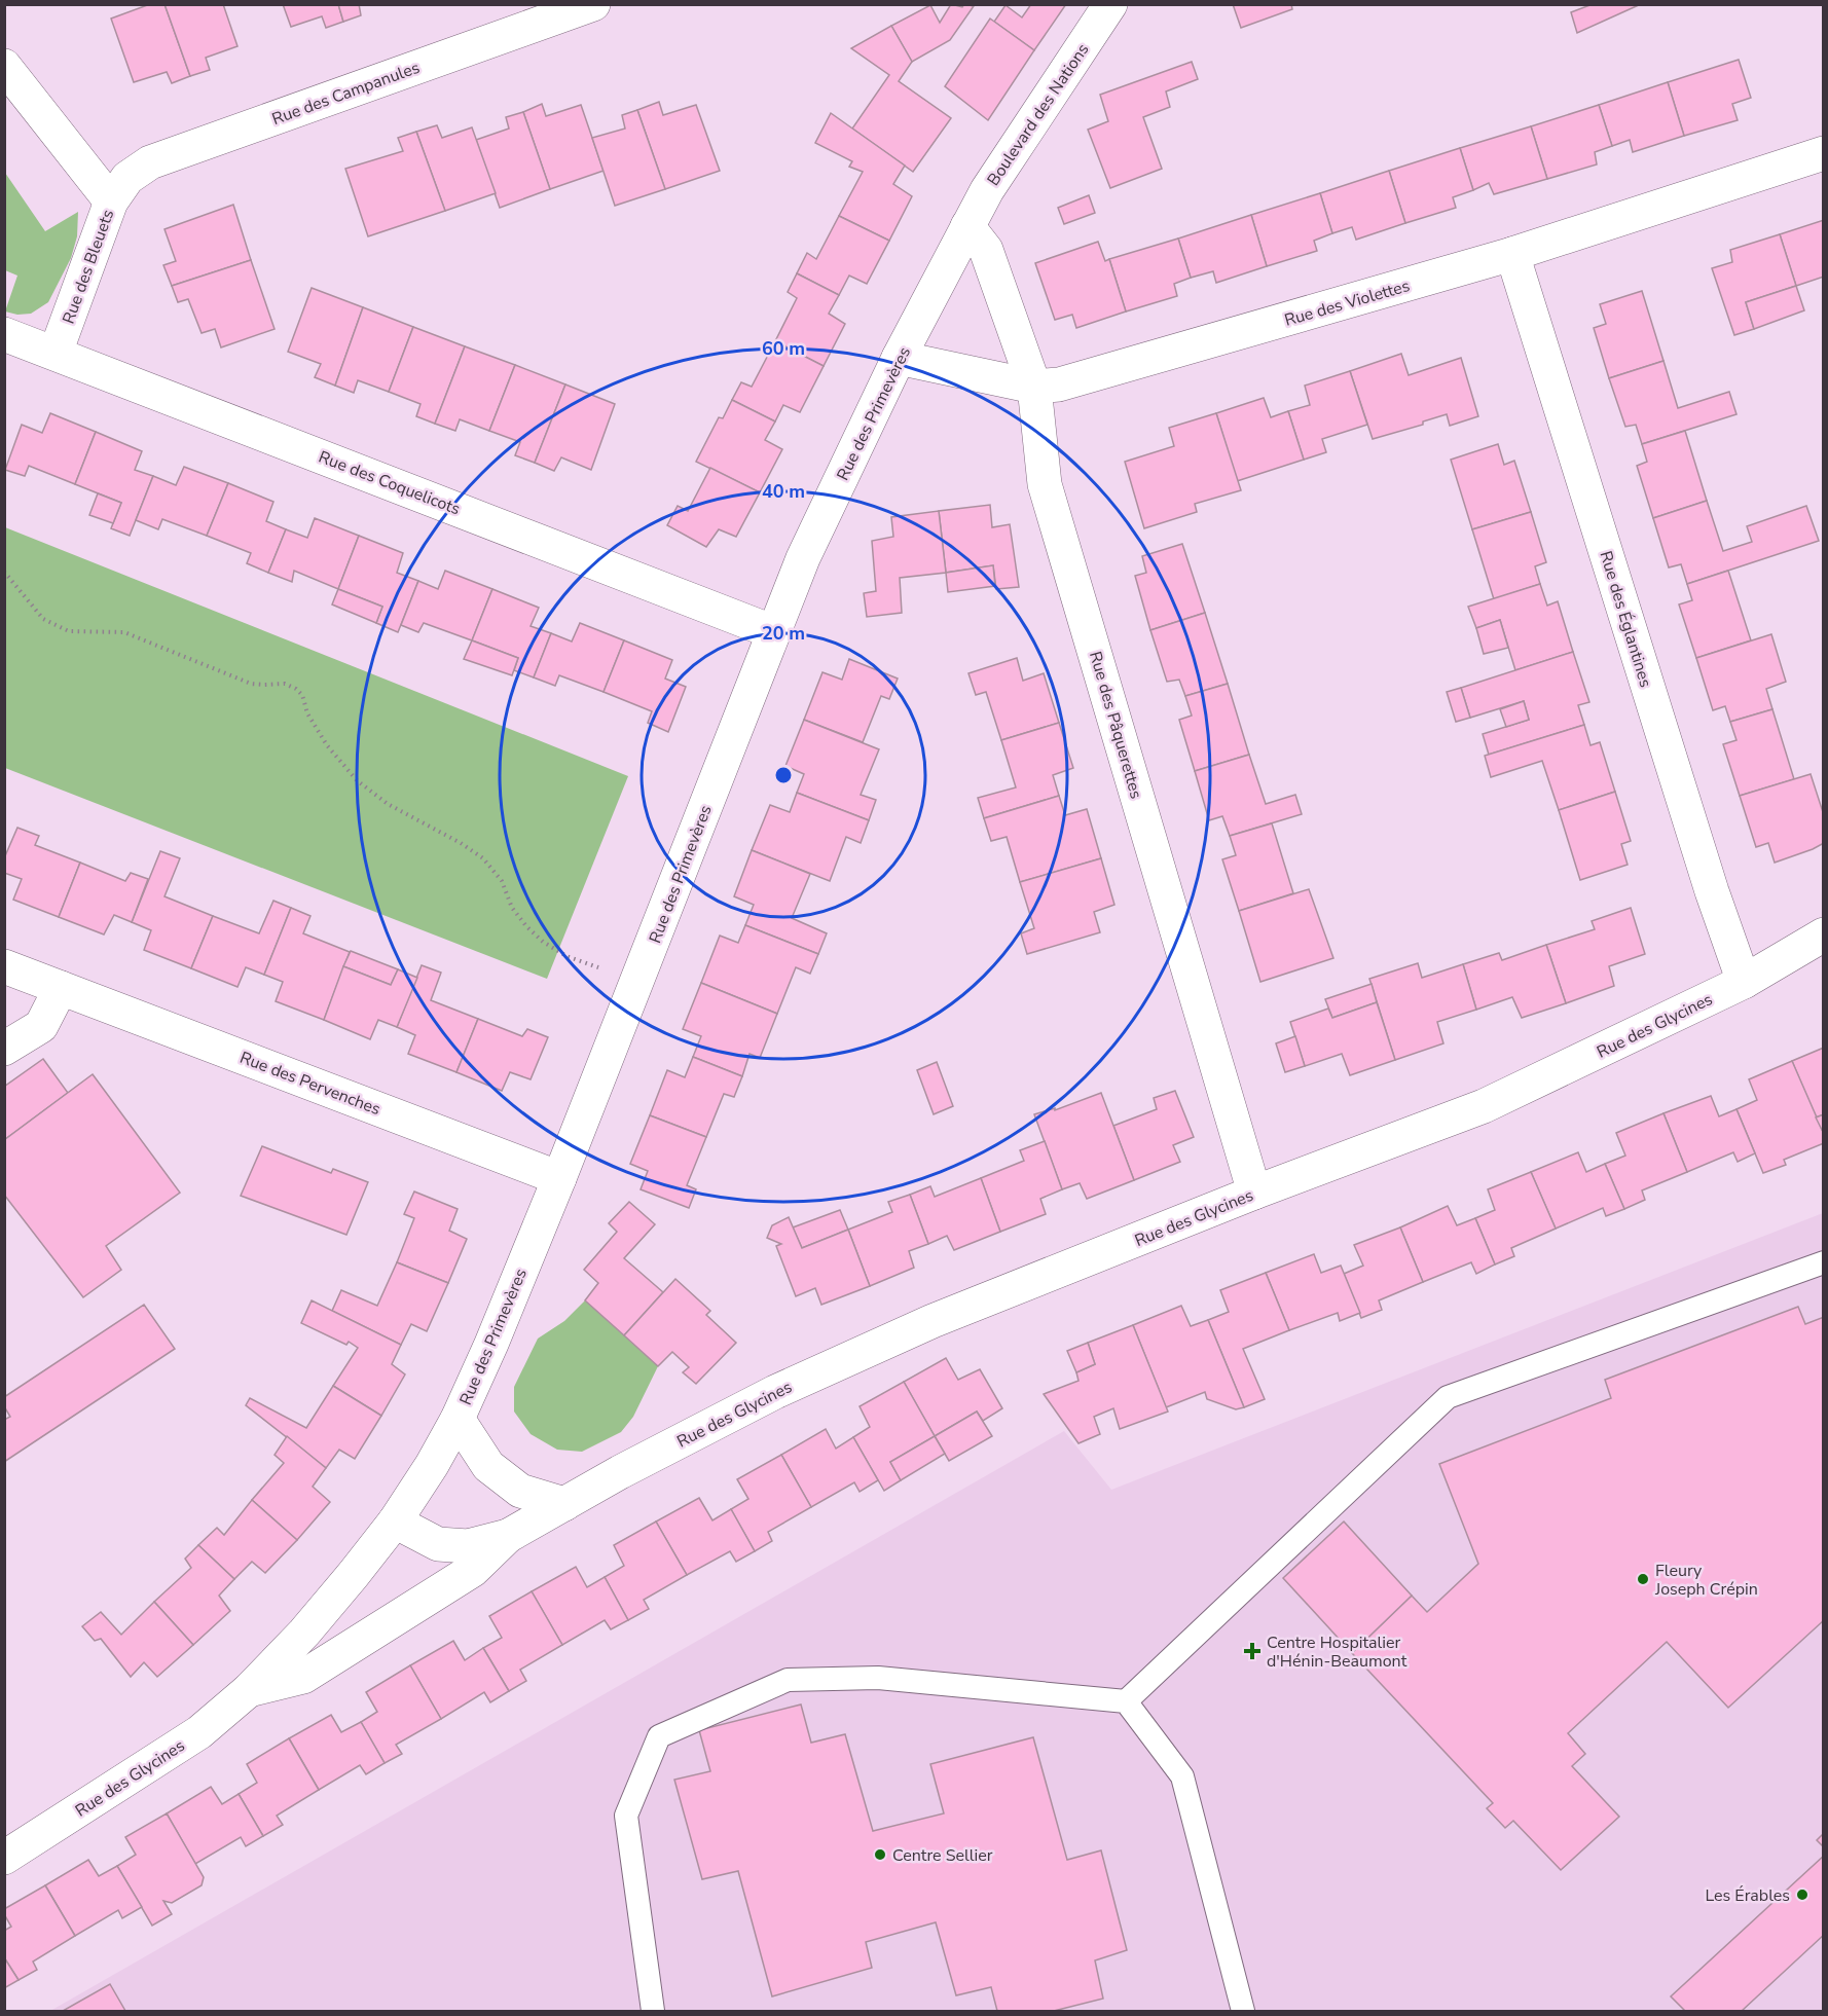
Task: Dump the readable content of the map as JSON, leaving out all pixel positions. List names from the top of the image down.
{
  "streets": {
    "street": [
      "Rue des Campanules",
      "Boulevard des Nations",
      "Rue des Bleuets",
      "Rue des Violettes",
      "Rue des Primevères",
      "Rue des Coquelicots",
      "Rue des Églantines",
      "Rue des Pâquerettes",
      "Rue des Glycines",
      "Rue des Pervenches"
    ]
  },
  "crossings": [
    ["Rue des Campanules", "Rue des Bleuets"],
    ["Boulevard des Nations", "Rue des Primevères"],
    ["Rue des Bleuets", "Rue des Coquelicots"],
    ["Rue des Violettes", "Rue des Églantines"],
    ["Rue des Violettes", "Rue des Pâquerettes"],
    ["Rue des Primevères", "Rue des Coquelicots"],
    ["Rue des Primevères", "Rue des Glycines"],
    ["Rue des Primevères", "Rue des Pervenches"],
    ["Rue des Églantines", "Rue des Glycines"],
    ["Rue des Pâquerettes", "Rue des Glycines"]
  ],
  "places": {
    "other": ["Fleury Joseph Crépin", "Centre Sellier", "Les Érables"],
    "health": ["Centre Hospitalier d'Hénin-Beaumont"]
  },
  "rings": ["60 m", "40 m", "20 m"]
}
